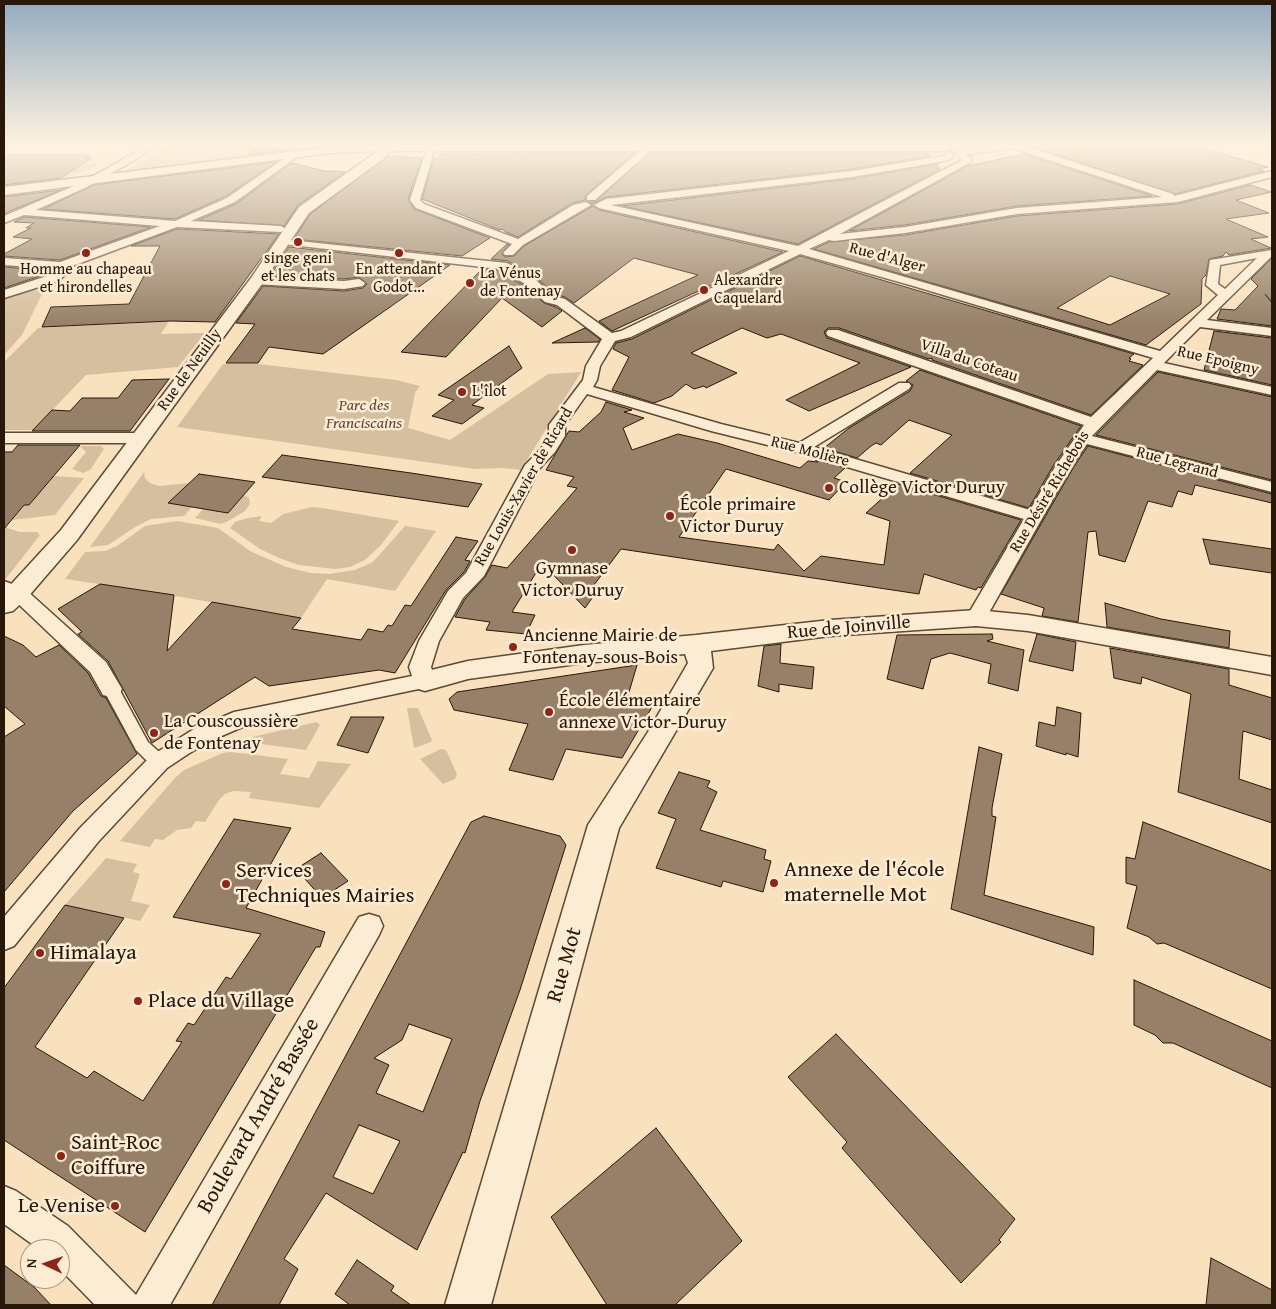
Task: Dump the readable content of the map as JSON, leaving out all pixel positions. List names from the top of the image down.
{
  "streets": {
    "street": [
      "Rue d'Alger",
      "Villa du Coteau",
      "Rue Epoigny",
      "Rue de Neuilly",
      "Rue Molière",
      "Rue Legrand",
      "Rue Louis-Xavier de Ricard",
      "Rue Désiré Richebois",
      "Rue de Joinville",
      "Rue Mot",
      "Boulevard André Bassée"
    ]
  },
  "crossings": [
    ["Rue d'Alger", "Rue Epoigny"],
    ["Rue d'Alger", "Rue Désiré Richebois"],
    ["Villa du Coteau", "Rue Désiré Richebois"],
    ["Rue Epoigny", "Rue Désiré Richebois"],
    ["Rue Molière", "Rue Louis-Xavier de Ricard"],
    ["Rue Molière", "Rue Désiré Richebois"],
    ["Rue Legrand", "Rue Désiré Richebois"],
    ["Rue Louis-Xavier de Ricard", "Rue de Joinville"],
    ["Rue Désiré Richebois", "Rue de Joinville"],
    ["Rue de Joinville", "Rue Mot"]
  ],
  "parks": ["Parc des Franciscains"],
  "places": [
    "singe geni et les chats",
    "Homme au chapeau et hirondelles",
    "En attendant Godot...",
    "La Vénus de Fontenay",
    "Alexandre Caquelard",
    "L'îlot",
    "Collège Victor Duruy",
    "École primaire Victor Duruy",
    "Gymnase Victor Duruy",
    "Ancienne Mairie de Fontenay-sous-Bois",
    "École élémentaire annexe Victor-Duruy",
    "La Couscoussière de Fontenay",
    "Annexe de l'école maternelle Mot",
    "Services Techniques Mairies",
    "Himalaya",
    "Place du Village",
    "Saint-Roc Coiffure",
    "Le Venise"
  ],
  "north": "left"
}
